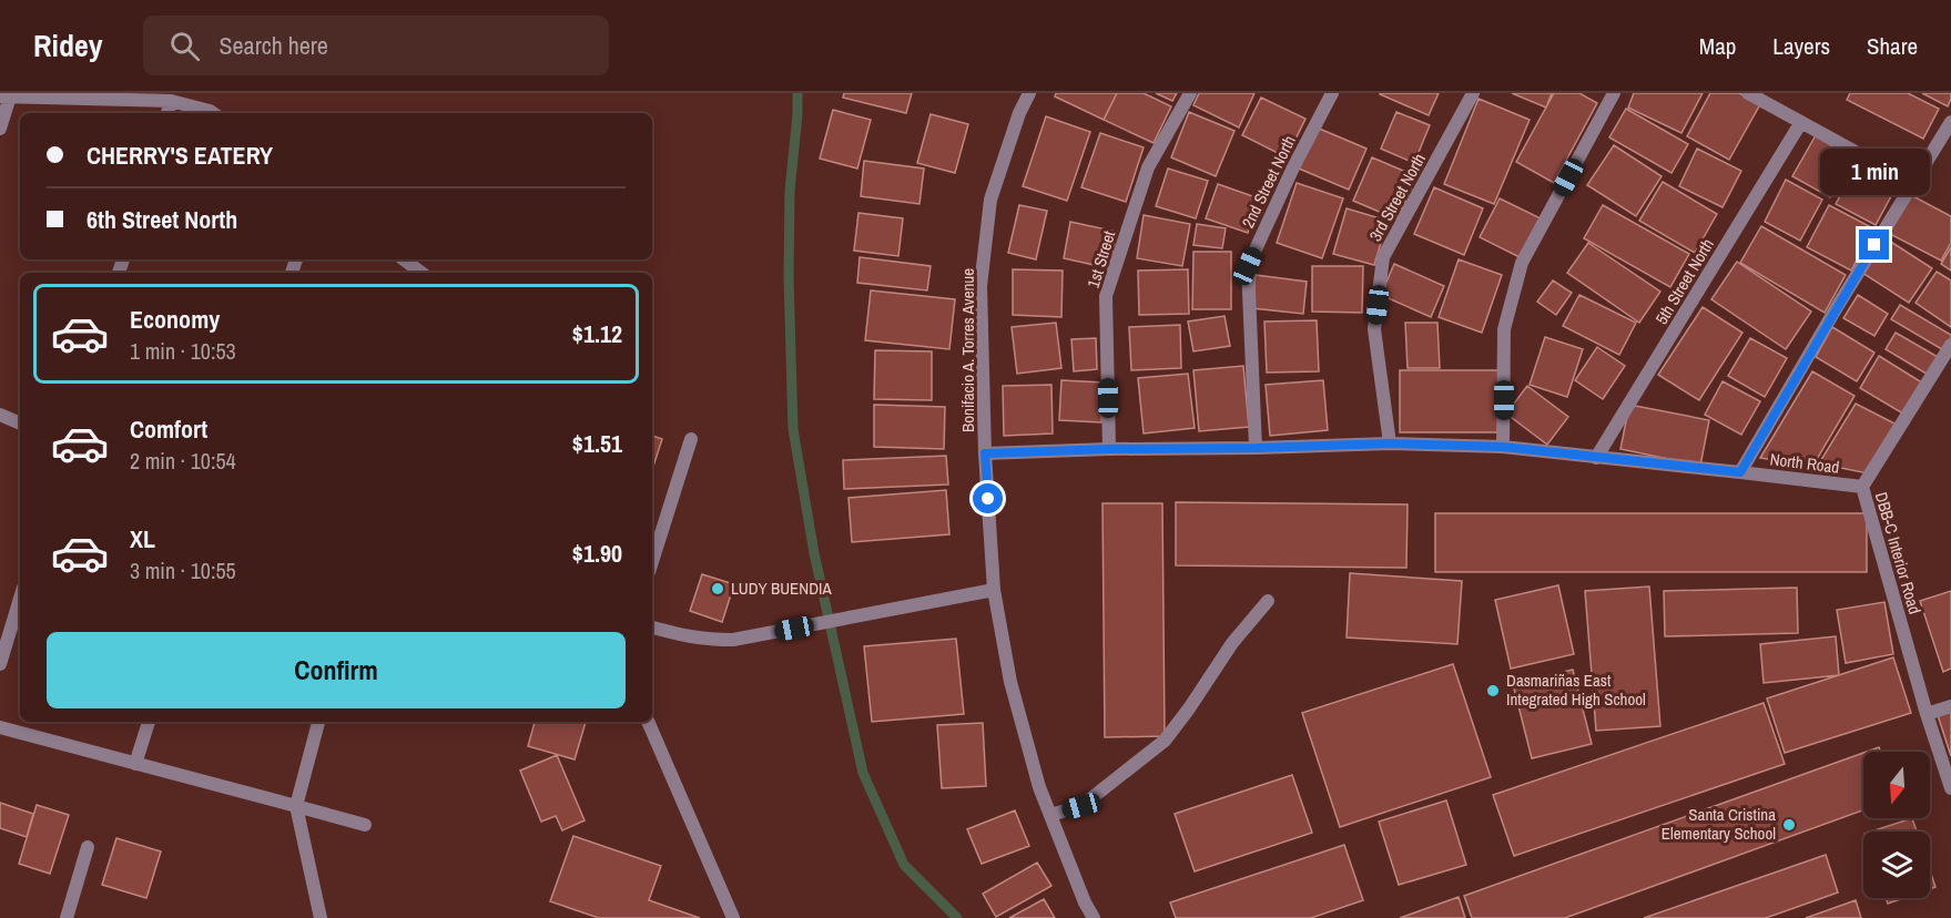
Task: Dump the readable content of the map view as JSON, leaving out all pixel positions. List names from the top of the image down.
{
  "streets": {
    "street": [
      "2nd Street North",
      "3rd Street North",
      "1st Street",
      "5th Street North",
      "Bonifacio A. Torres Avenue",
      "North Road",
      "DBB-C Interior Road"
    ]
  },
  "crossings": [
    ["2nd Street North", "North Road"],
    ["3rd Street North", "North Road"],
    ["1st Street", "North Road"],
    ["5th Street North", "North Road"],
    ["Bonifacio A. Torres Avenue", "North Road"],
    ["North Road", "DBB-C Interior Road"]
  ],
  "places": ["LUDY BUENDIA", "Dasmariñas East Integrated High School", "Santa Cristina Elementary School"],
  "north": "bottom",
  "page": {
    "header": "Ridey",
    "search": "Search here",
    "nav": ["Map", "Layers", "Share"],
    "banner": ["CHERRY'S EATERY", "6th Street North"],
    "bubble": "1 min",
    "list": [
      {
        "name": "Economy",
        "note": "1 min · 10:53",
        "value": "$1.12"
      },
      {
        "name": "Comfort",
        "note": "2 min · 10:54",
        "value": "$1.51"
      },
      {
        "name": "XL",
        "note": "3 min · 10:55",
        "value": "$1.90"
      }
    ],
    "buttons": "Confirm"
  }
}
